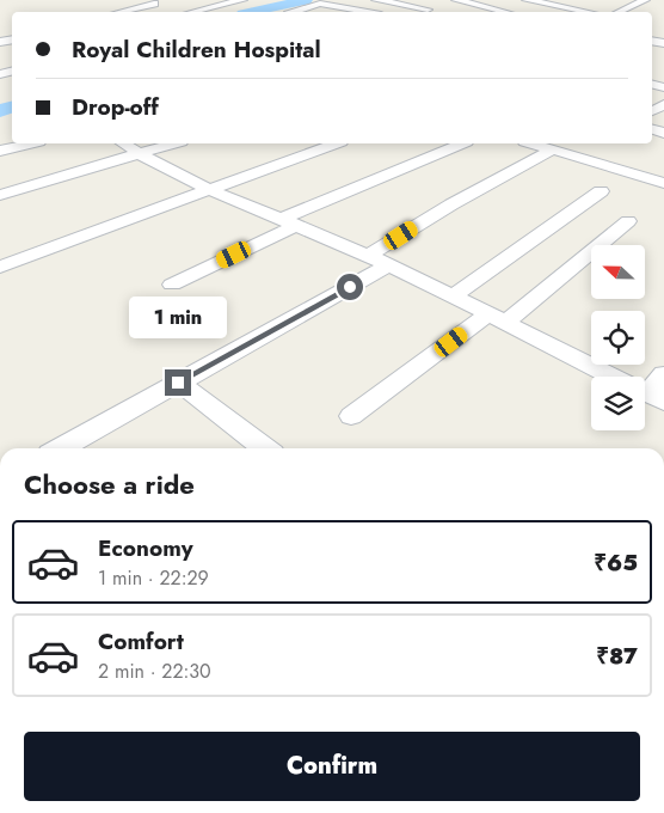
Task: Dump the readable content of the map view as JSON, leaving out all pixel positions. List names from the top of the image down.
{
  "north": "left",
  "page": {
    "banner": ["Royal Children Hospital", "Drop-off"],
    "bubble": "1 min",
    "heading": "Choose a ride",
    "list": [
      {
        "name": "Economy",
        "note": "1 min · 22:29",
        "value": "₹65"
      },
      {
        "name": "Comfort",
        "note": "2 min · 22:30",
        "value": "₹87"
      }
    ],
    "buttons": "Confirm"
  }
}
